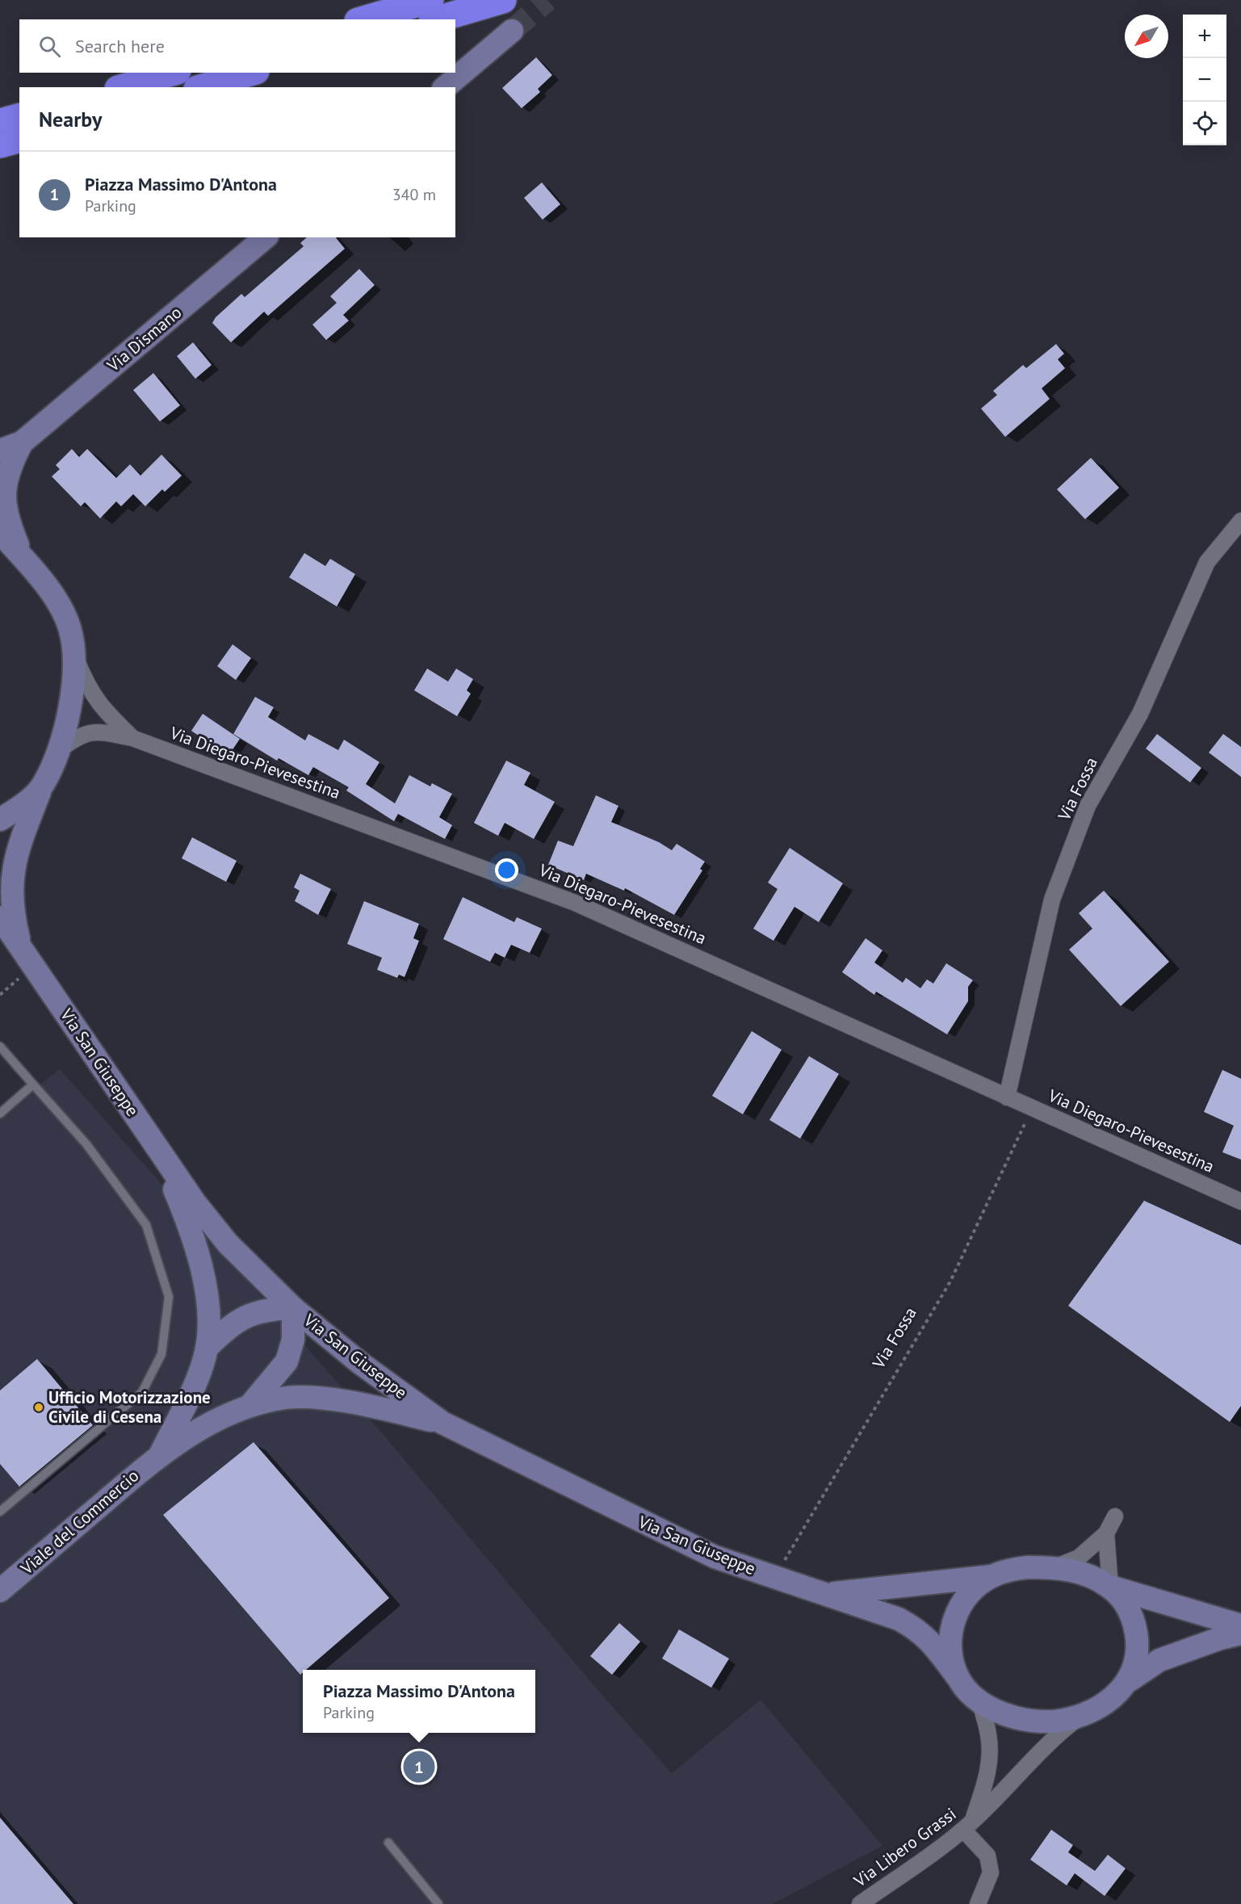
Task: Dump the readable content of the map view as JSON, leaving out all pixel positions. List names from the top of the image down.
{
  "streets": {
    "main road": ["Via Dismano", "Via San Giuseppe", "Viale del Commercio"],
    "street": ["Via Diegaro-Pievesestina", "Via Fossa", "Via Libero Grassi"]
  },
  "crossings": [
    ["Via Dismano", "Via San Giuseppe"],
    ["Via Diegaro-Pievesestina", "Via Fossa"],
    ["Via Diegaro-Pievesestina", "Via San Giuseppe"],
    ["Via Fossa", "Via San Giuseppe"],
    ["Via San Giuseppe", "Viale del Commercio"],
    ["Via San Giuseppe", "Via Libero Grassi"]
  ],
  "places": ["Ufficio Motorizzazione Civile di Cesena"],
  "north": "bottom left",
  "page": {
    "map_buttons": ["+", "−"],
    "search": "Search here",
    "heading": "Nearby",
    "list": [
      {
        "mark": "1",
        "name": "Piazza Massimo D'Antona",
        "note": "Parking",
        "value": "340 m"
      }
    ],
    "popup": ["Piazza Massimo D'Antona", "Parking"],
    "pins": "1"
  }
}
